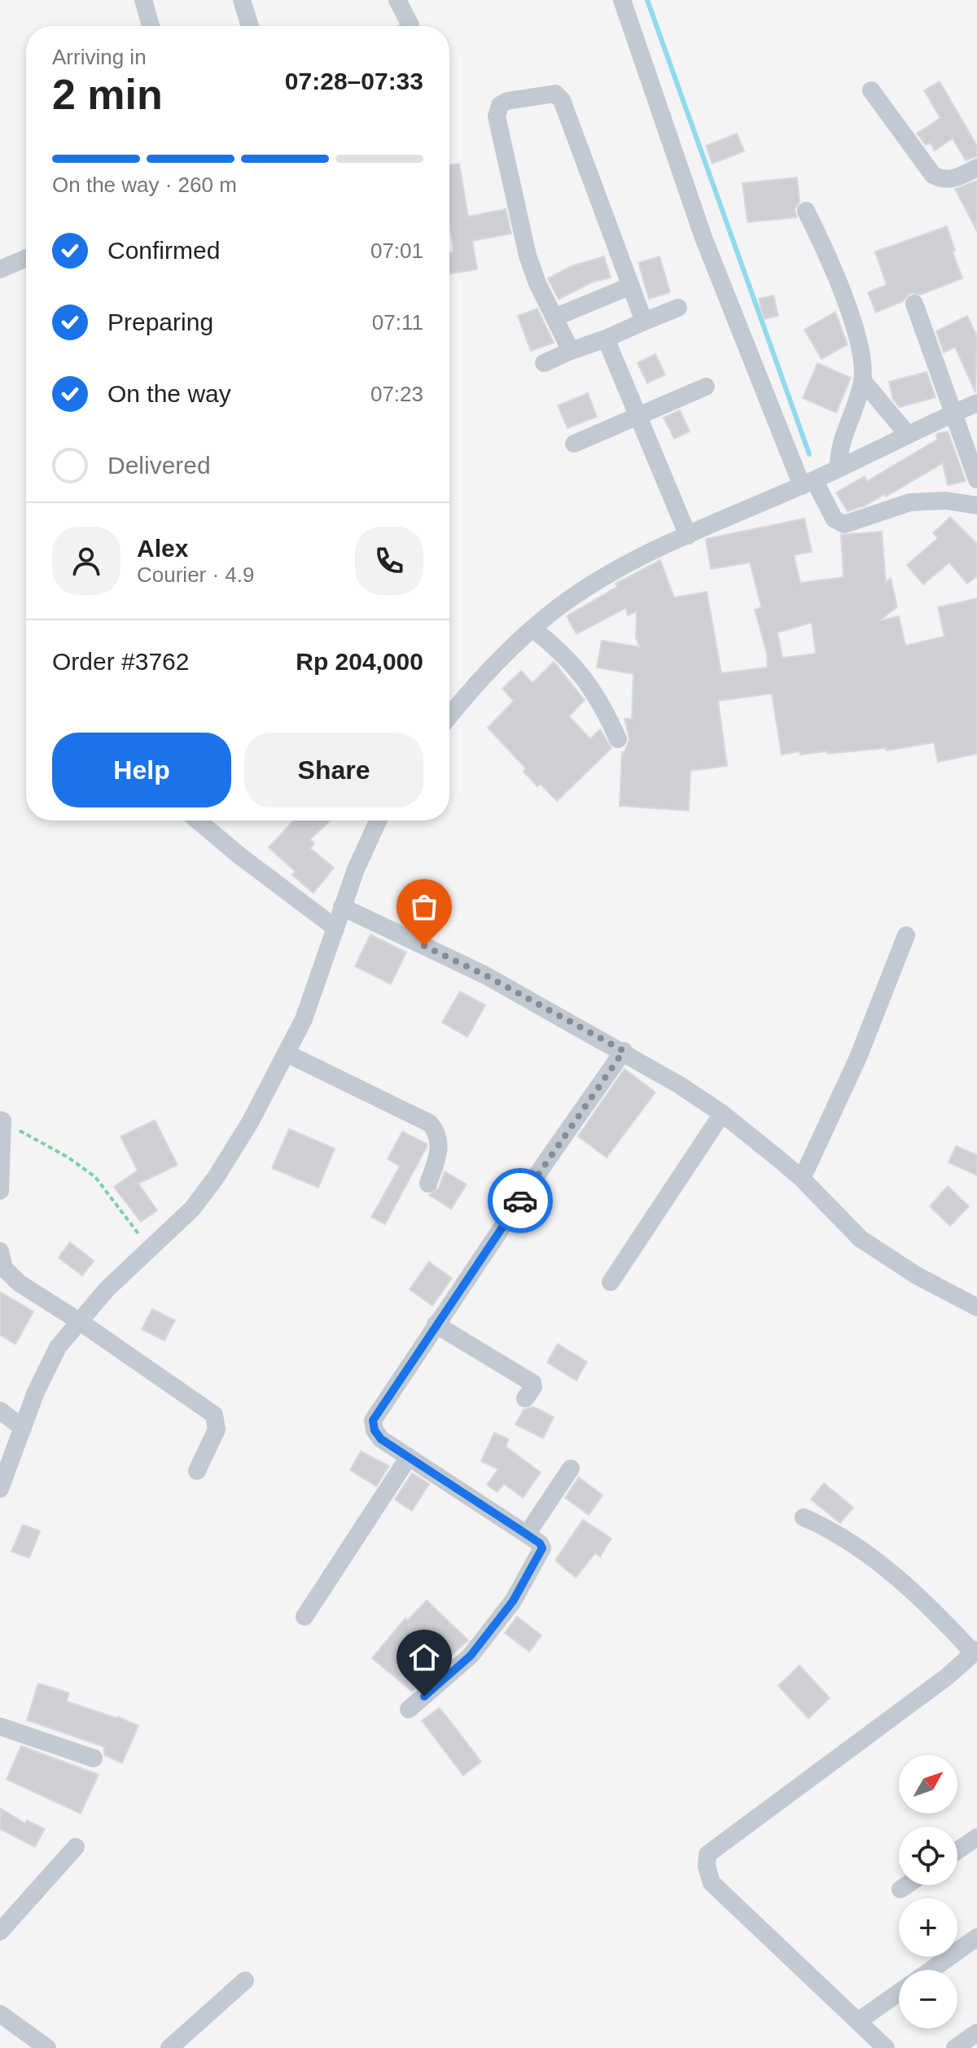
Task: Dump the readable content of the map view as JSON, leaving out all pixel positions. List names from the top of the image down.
{
  "north": "top right",
  "page": {
    "heading": ["2 min", "Arriving in", "07:28–07:33"],
    "panel": [
      "Alex",
      "Courier · 4.9",
      "Order #3762",
      "Rp 204,000"
    ],
    "bar": "On the way · 260 m",
    "list": [
      ["Confirmed", "07:01"],
      ["Preparing", "07:11"],
      ["On the way", "07:23"],
      "Delivered"
    ],
    "buttons": ["Help", "Share"],
    "map_buttons": ["+", "−"]
  }
}
